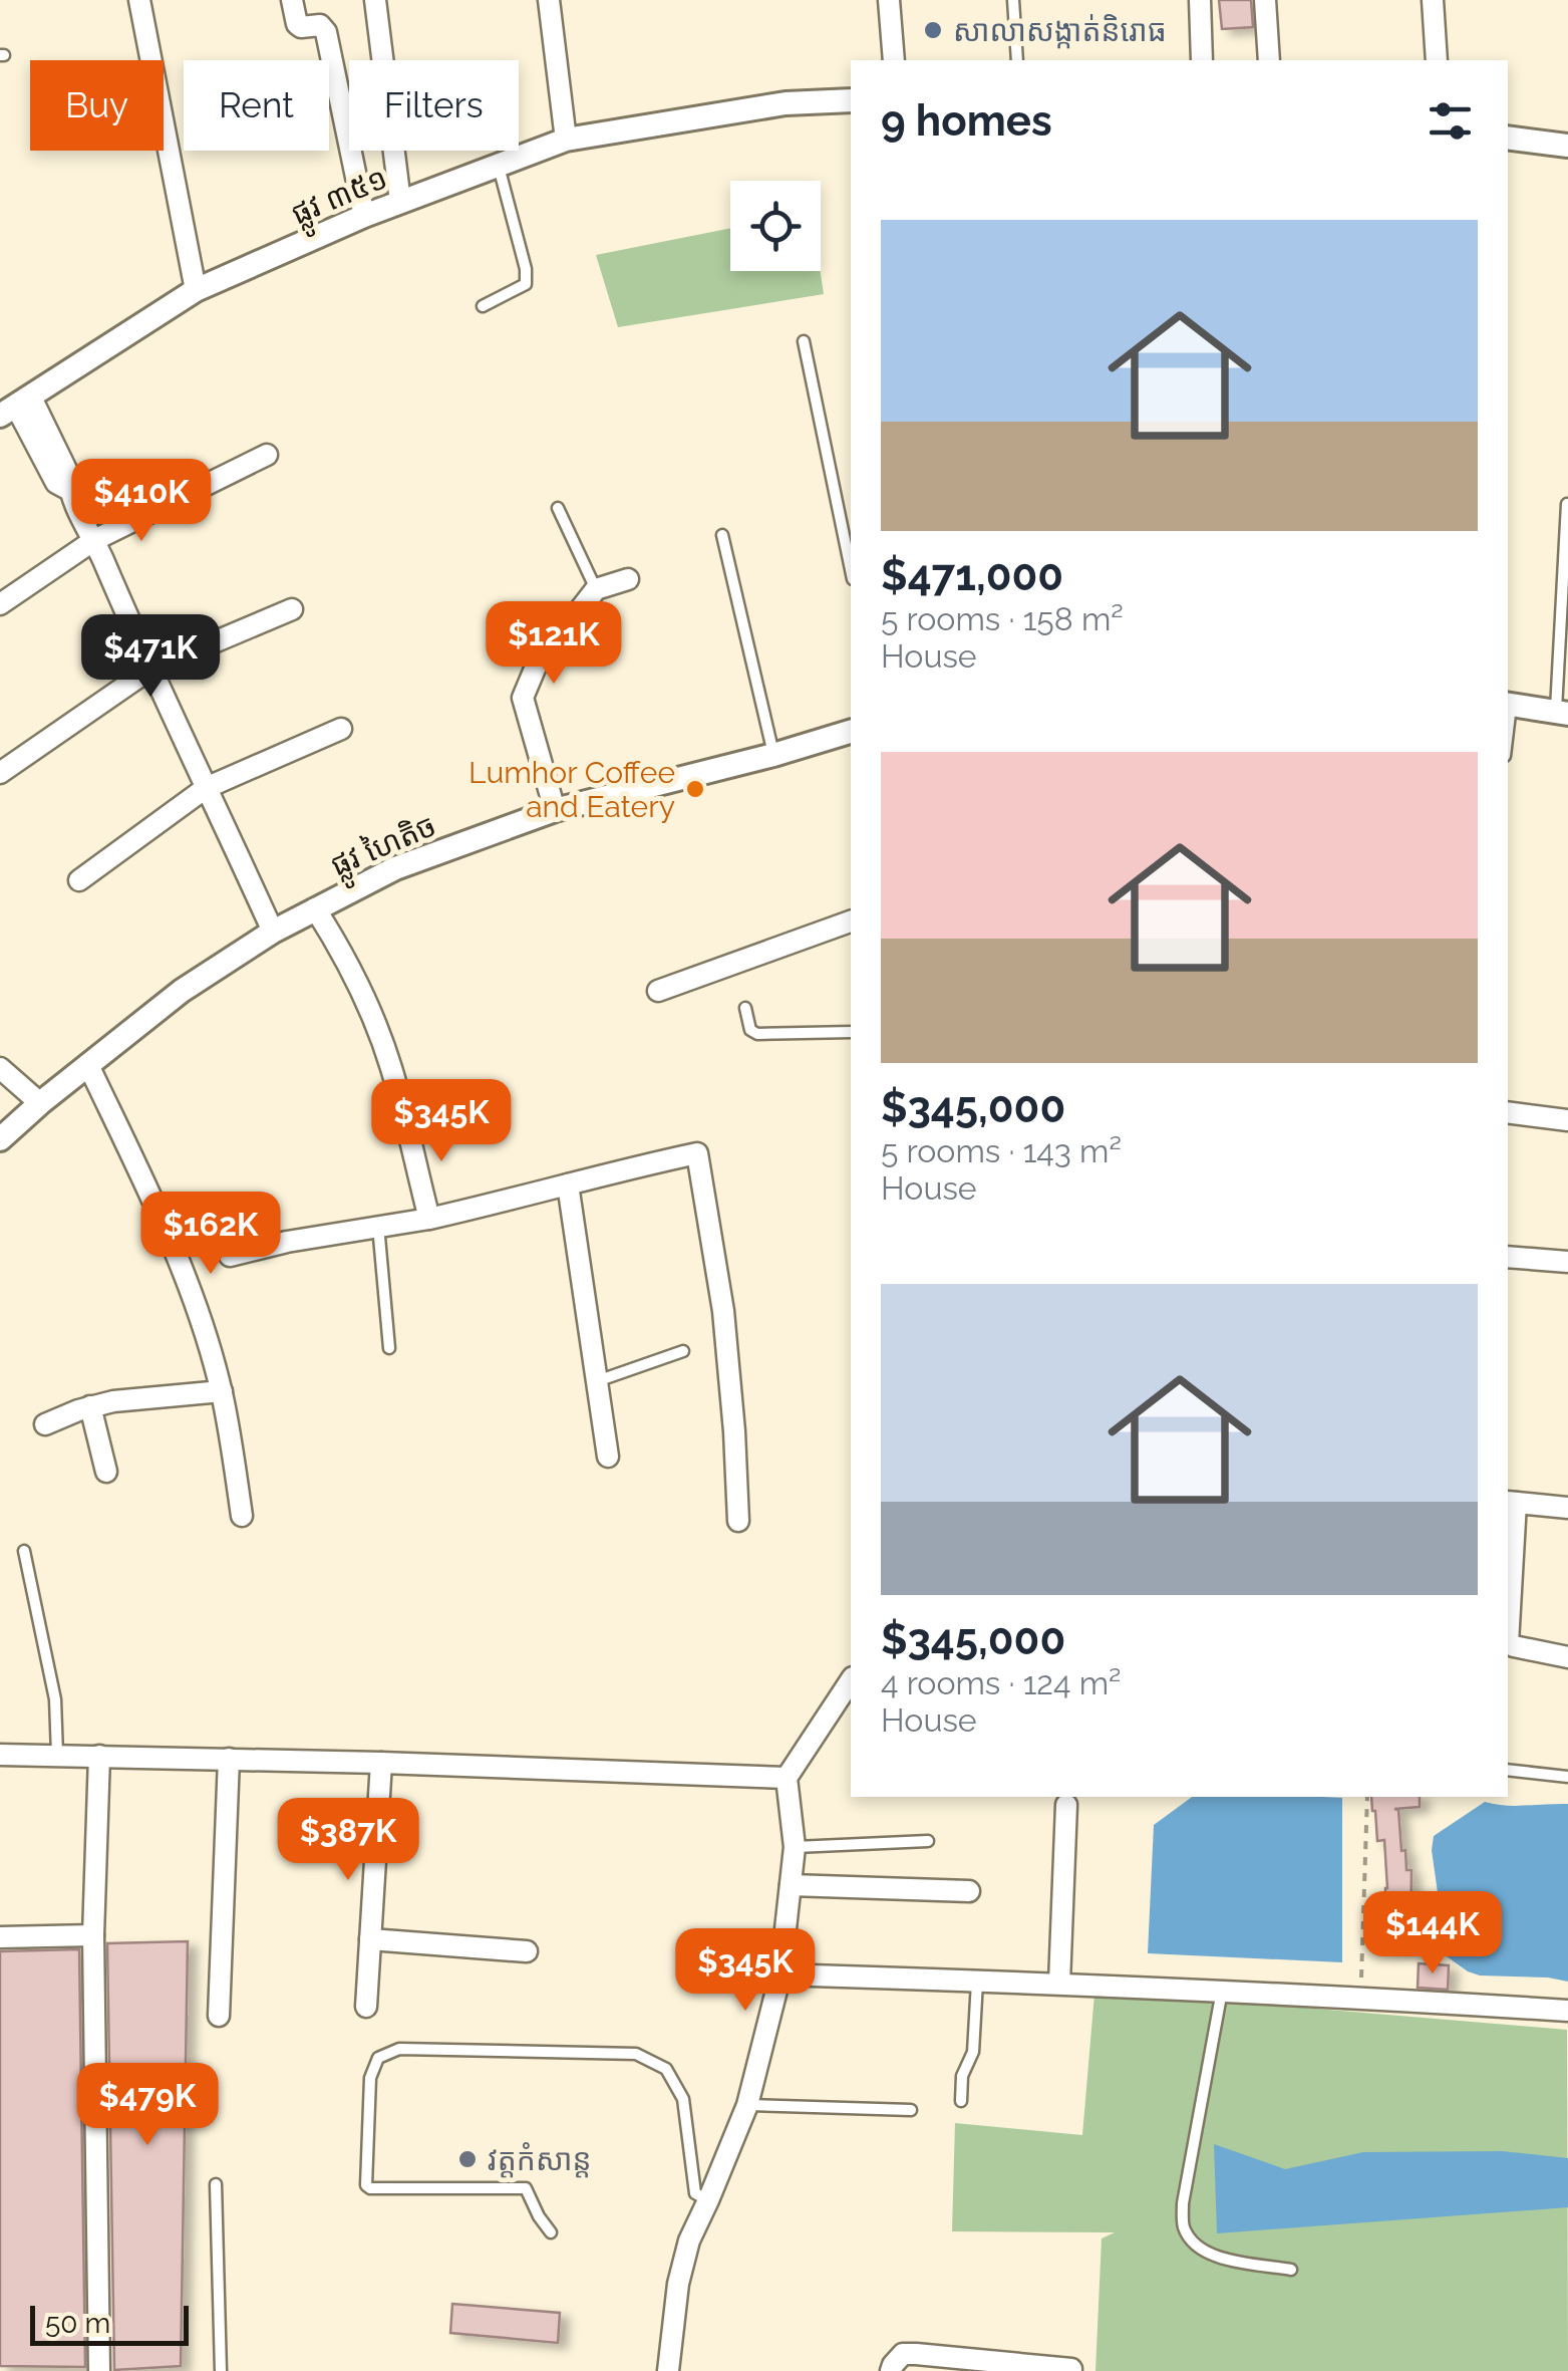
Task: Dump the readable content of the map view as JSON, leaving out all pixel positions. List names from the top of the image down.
{
  "streets": {
    "street": ["ផ្លូវ ៣៥១", "ផ្លូវ ហៃតិច"]
  },
  "places": ["សាលាសង្កាត់និរោធ", "Lumhor Coffee and Eatery", "វត្តកំសាន្ត"],
  "scale_bar": "50 m",
  "page": {
    "chip": ["Buy", "Rent", "Filters"],
    "heading": "9 homes",
    "list": [
      {
        "name": "$471,000",
        "note": "5 rooms · 158 m² · House"
      },
      {
        "name": "$345,000",
        "note": "5 rooms · 143 m² · House"
      },
      {
        "name": "$345,000",
        "note": "4 rooms · 124 m² · House"
      }
    ],
    "price": [
      "$410K",
      "$121K",
      "$471K",
      "$345K",
      "$162K",
      "$387K",
      "$144K",
      "$345K",
      "$479K"
    ],
    "scale": "50 m"
  }
}
